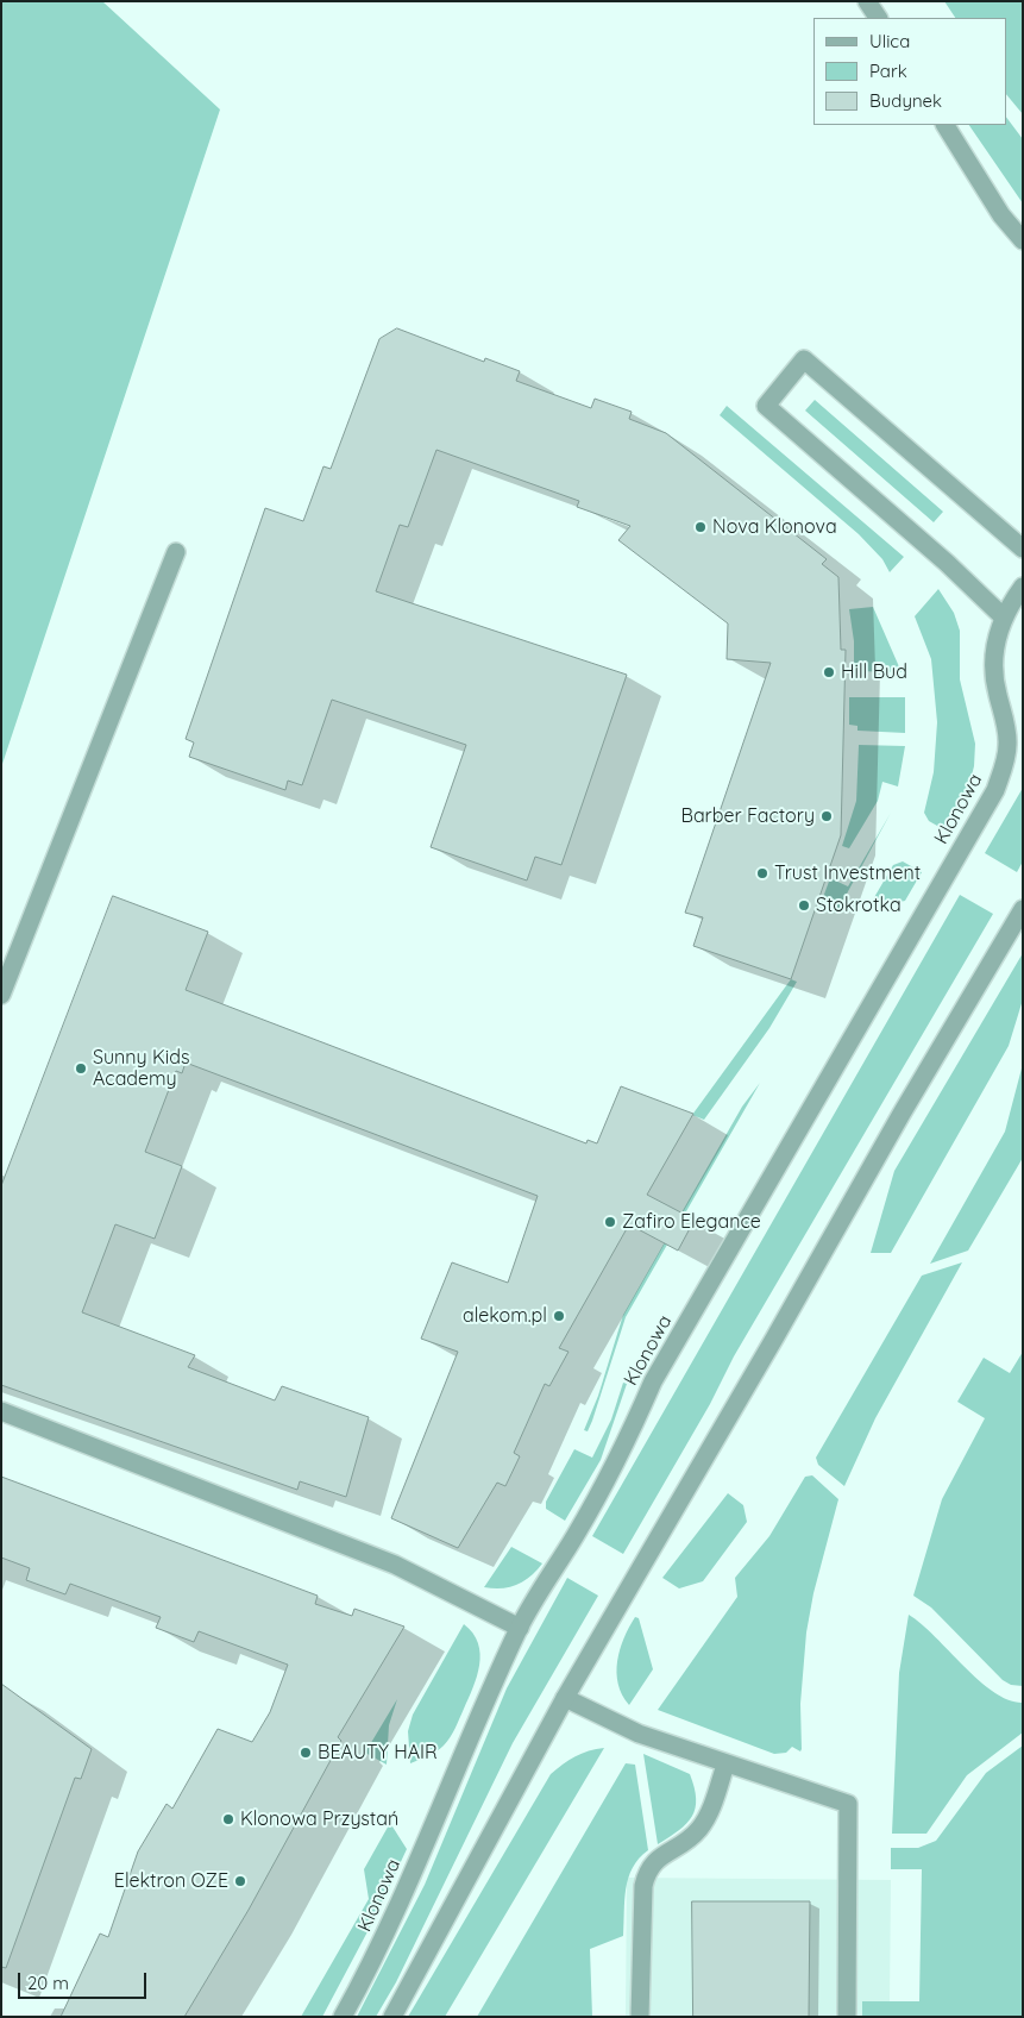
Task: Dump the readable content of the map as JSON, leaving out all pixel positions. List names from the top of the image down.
{
  "streets": {
    "street": ["Klonowa"]
  },
  "places": [
    "Nova Klonova",
    "Hill Bud",
    "Barber Factory",
    "Trust Investment",
    "Stokrotka",
    "Sunny Kids Academy",
    "Zafiro Elegance",
    "alekom.pl",
    "BEAUTY HAIR",
    "Klonowa Przystań",
    "Elektron OZE"
  ],
  "legend": ["Ulica", "Park", "Budynek"],
  "scale_bar": "20 m"
}
